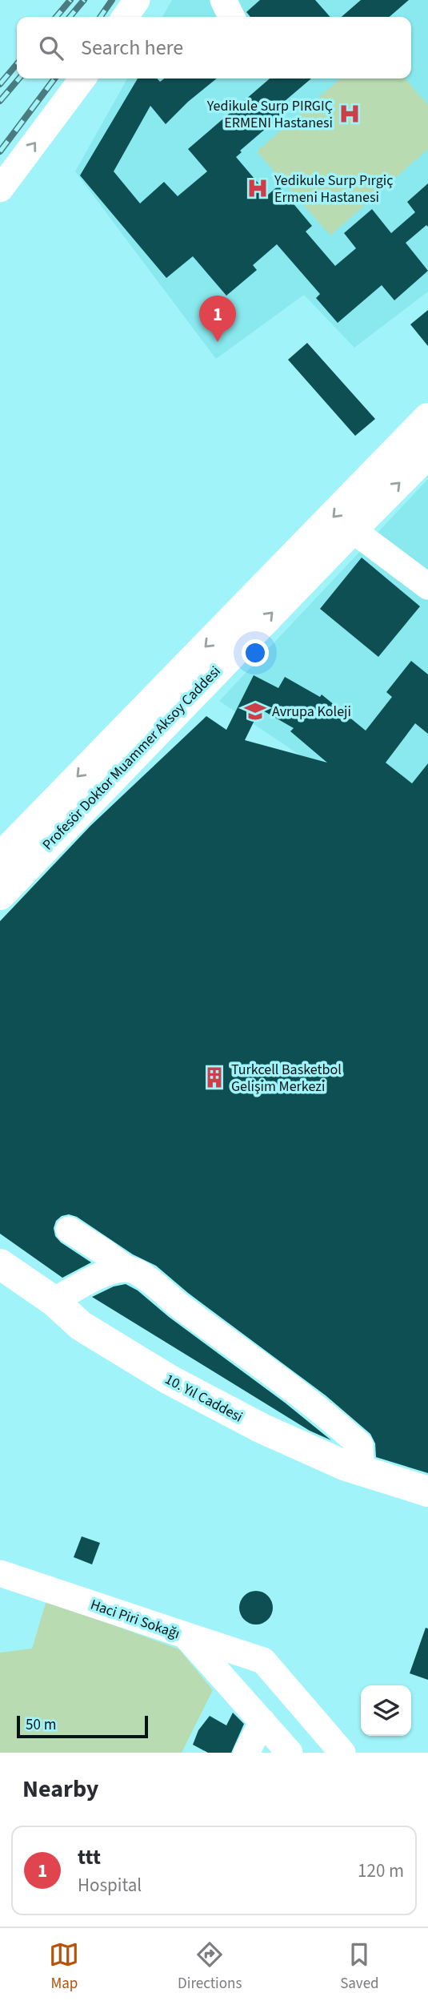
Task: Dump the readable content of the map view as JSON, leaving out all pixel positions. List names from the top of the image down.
{
  "streets": {
    "main road": ["Profesör Doktor Muammer Aksoy Caddesi", "10. Yıl Caddesi"],
    "street": ["Haci Piri Sokağı"]
  },
  "places": {
    "hospital": ["Yedikule Surp PIRGIÇ ERMENI Hastanesi", "Yedikule Surp Pırgiç Ermeni Hastanesi"],
    "school or university": ["Avrupa Koleji"],
    "building": ["Turkcell Basketbol Gelişim Merkezi"]
  },
  "scale_bar": "50 m",
  "page": {
    "search": "Search here",
    "pins": "1",
    "scale": "50 m",
    "heading": "Nearby",
    "list": [
      {
        "mark": "1",
        "name": "ttt",
        "note": "Hospital",
        "value": "120 m"
      }
    ],
    "nav": ["Map", "Directions", "Saved"]
  }
}
